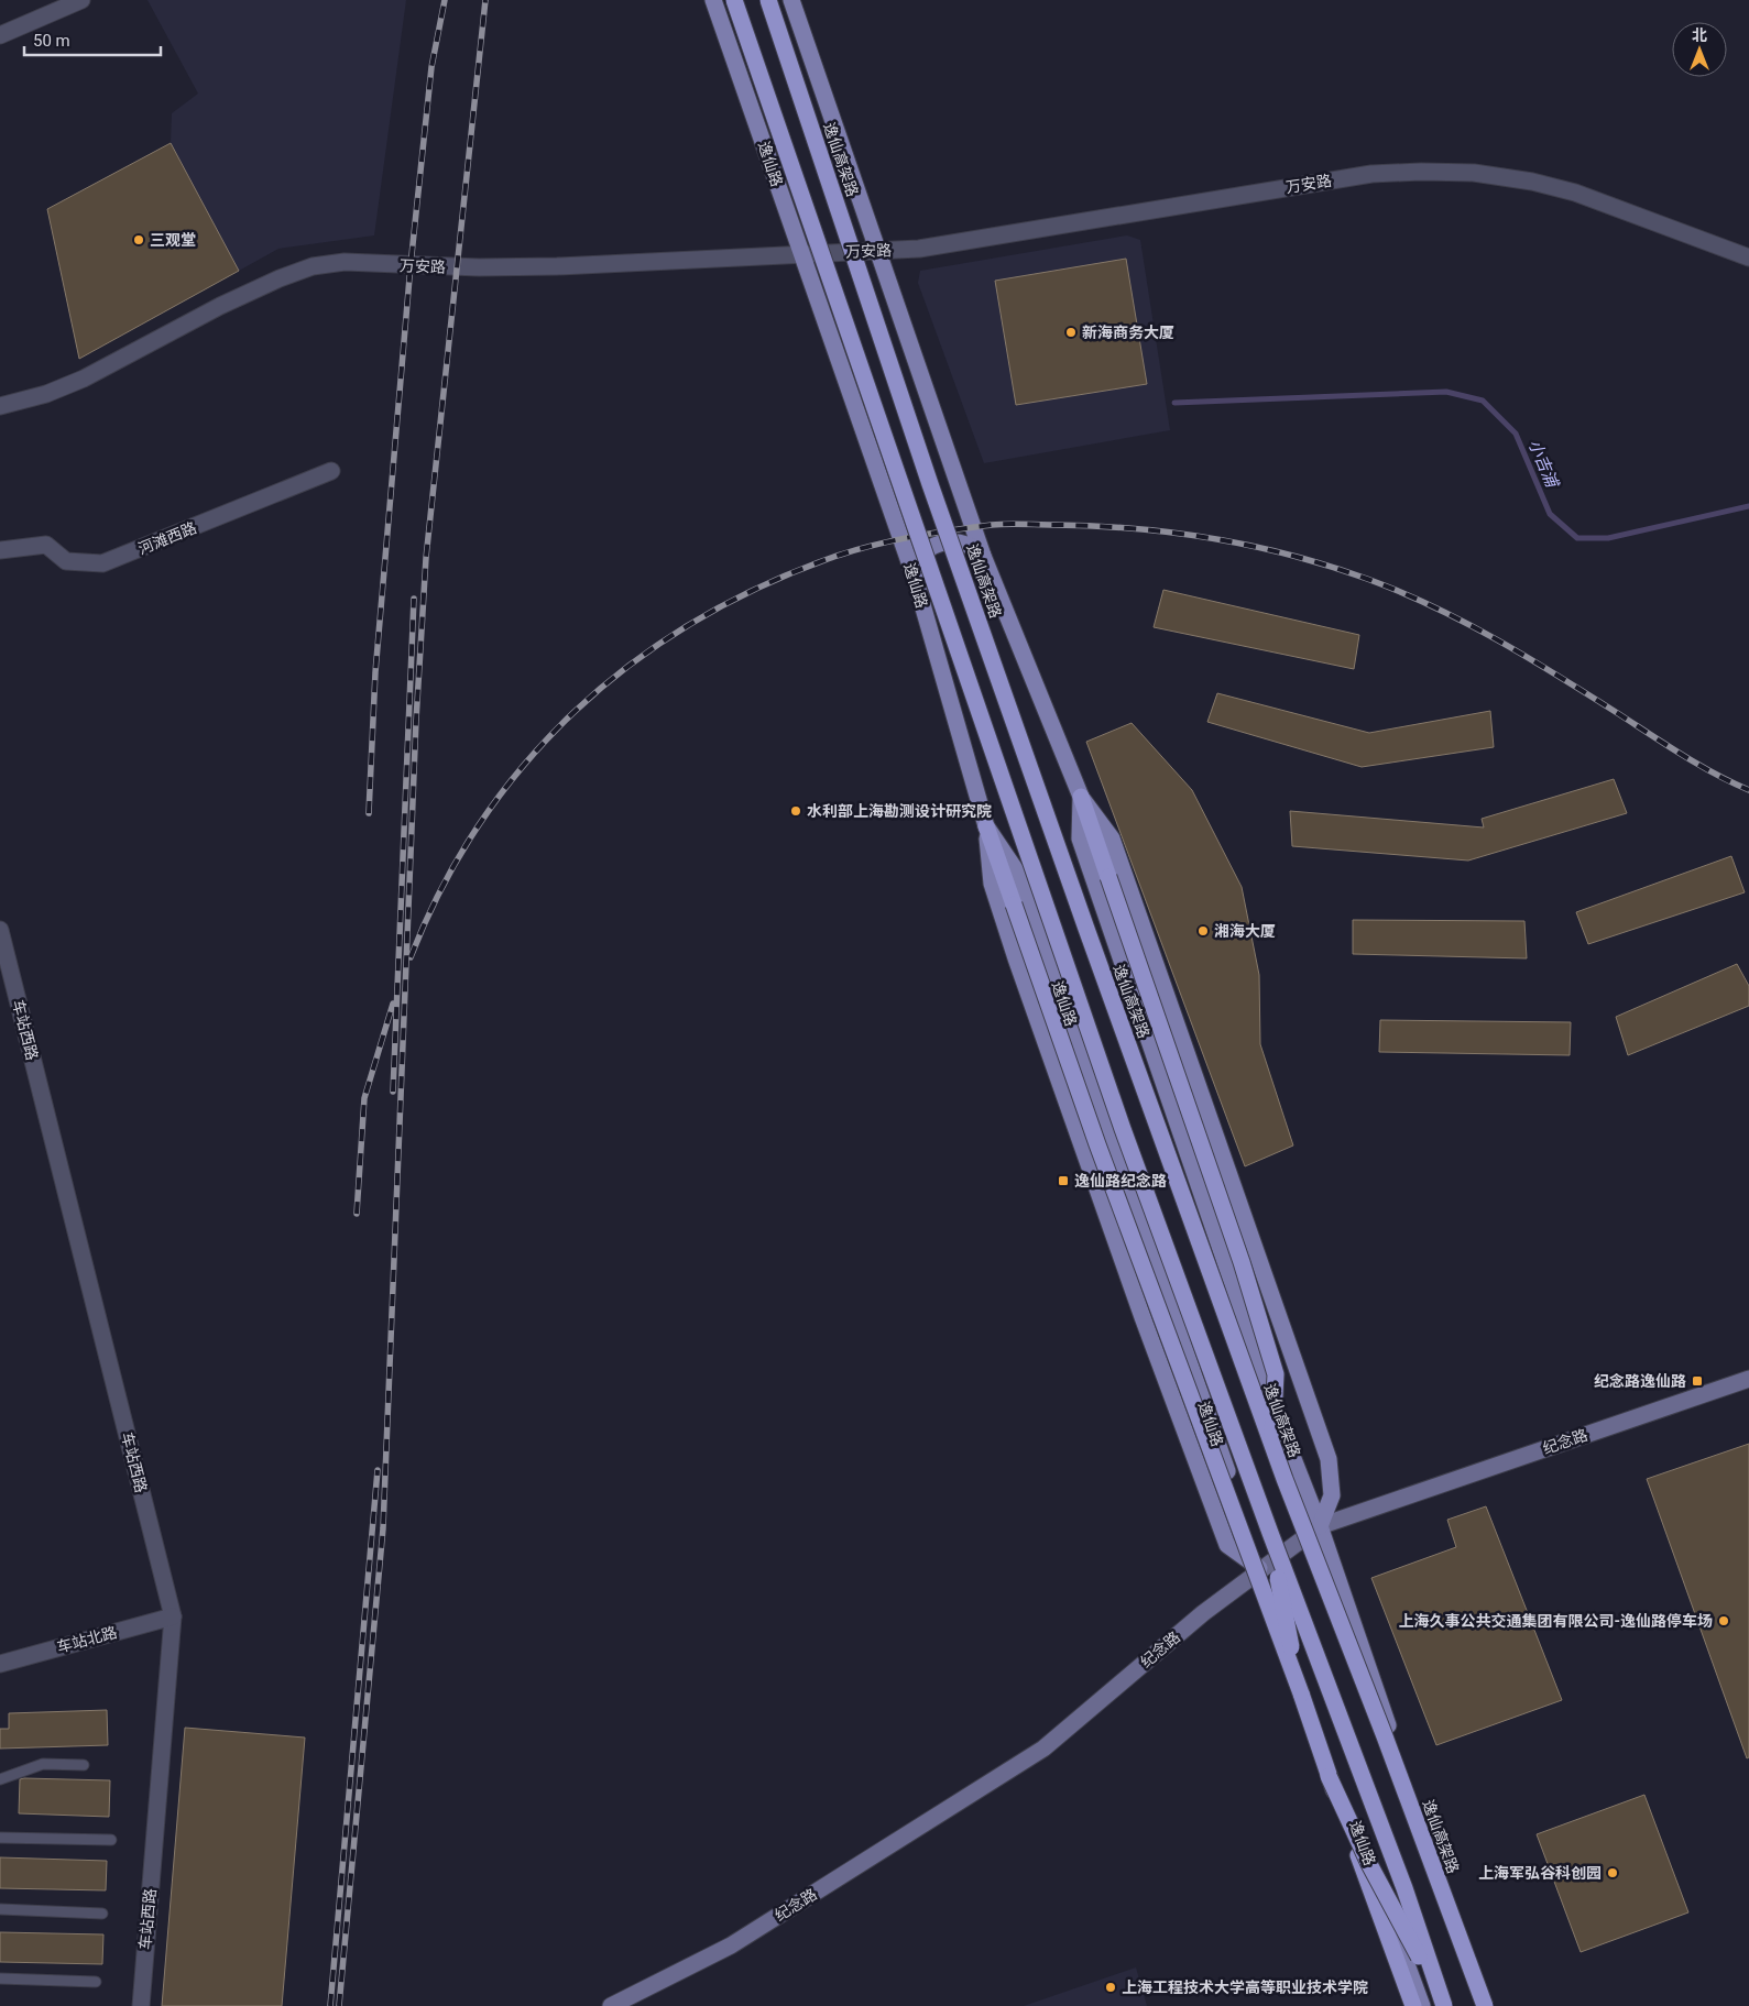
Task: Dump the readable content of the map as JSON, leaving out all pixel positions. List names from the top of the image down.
{
  "streets": {
    "highway": ["逸仙高架路"],
    "main road": ["逸仙路"],
    "street": [
      "万安路",
      "河滩西路",
      "车站西路",
      "纪念路",
      "车站北路"
    ]
  },
  "crossings": [
    ["逸仙路", "万安路"],
    ["逸仙路", "纪念路"],
    ["车站西路", "车站北路"]
  ],
  "water": ["小吉浦"],
  "places": {
    "other": [
      "三观堂",
      "新海商务大厦",
      "水利部上海勘测设计研究院",
      "湘海大厦",
      "上海久事公共交通集团有限公司-逸仙路停车场",
      "上海军弘谷科创园",
      "上海工程技术大学高等职业技术学院"
    ],
    "transit": ["逸仙路纪念路", "纪念路逸仙路"]
  },
  "scale_bar": "50 m",
  "north": "top"
}
